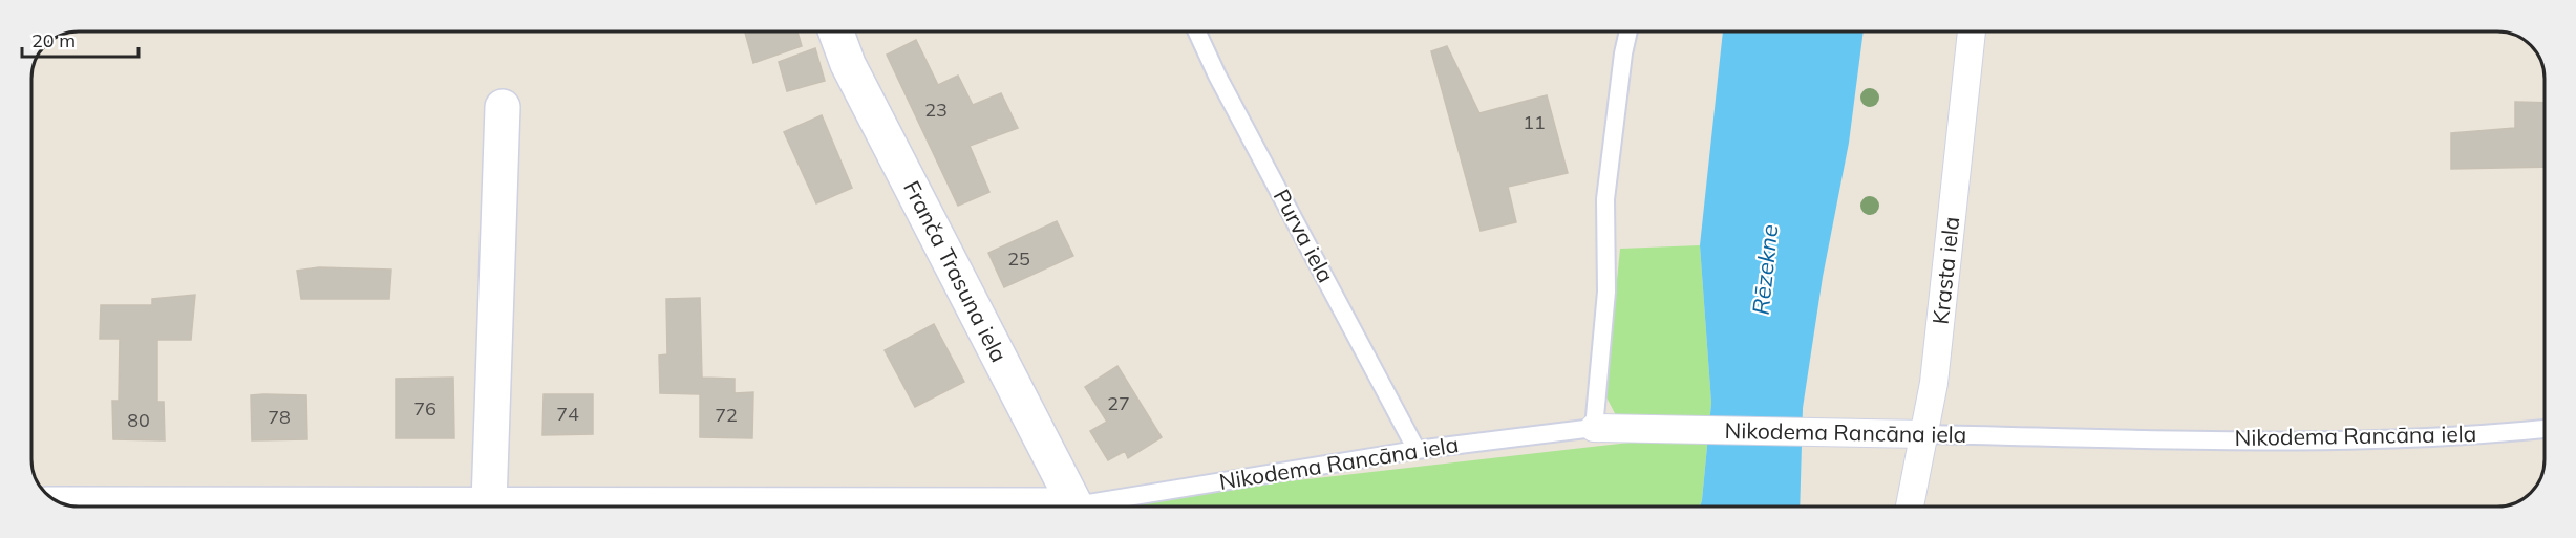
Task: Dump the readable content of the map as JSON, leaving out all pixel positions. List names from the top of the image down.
{
  "streets": {
    "street": ["Krasta iela", "Franča Trasuna iela", "Nikodema Rancāna iela"],
    "lane": ["Purva iela"]
  },
  "crossings": [
    ["Purva iela", "Nikodema Rancāna iela"],
    ["Krasta iela", "Nikodema Rancāna iela"]
  ],
  "water": ["Rēzekne"],
  "house_numbers": [
    "23",
    "11",
    "25",
    "27",
    "76",
    "74",
    "72",
    "78",
    "80"
  ],
  "scale_bar": "20 m"
}
